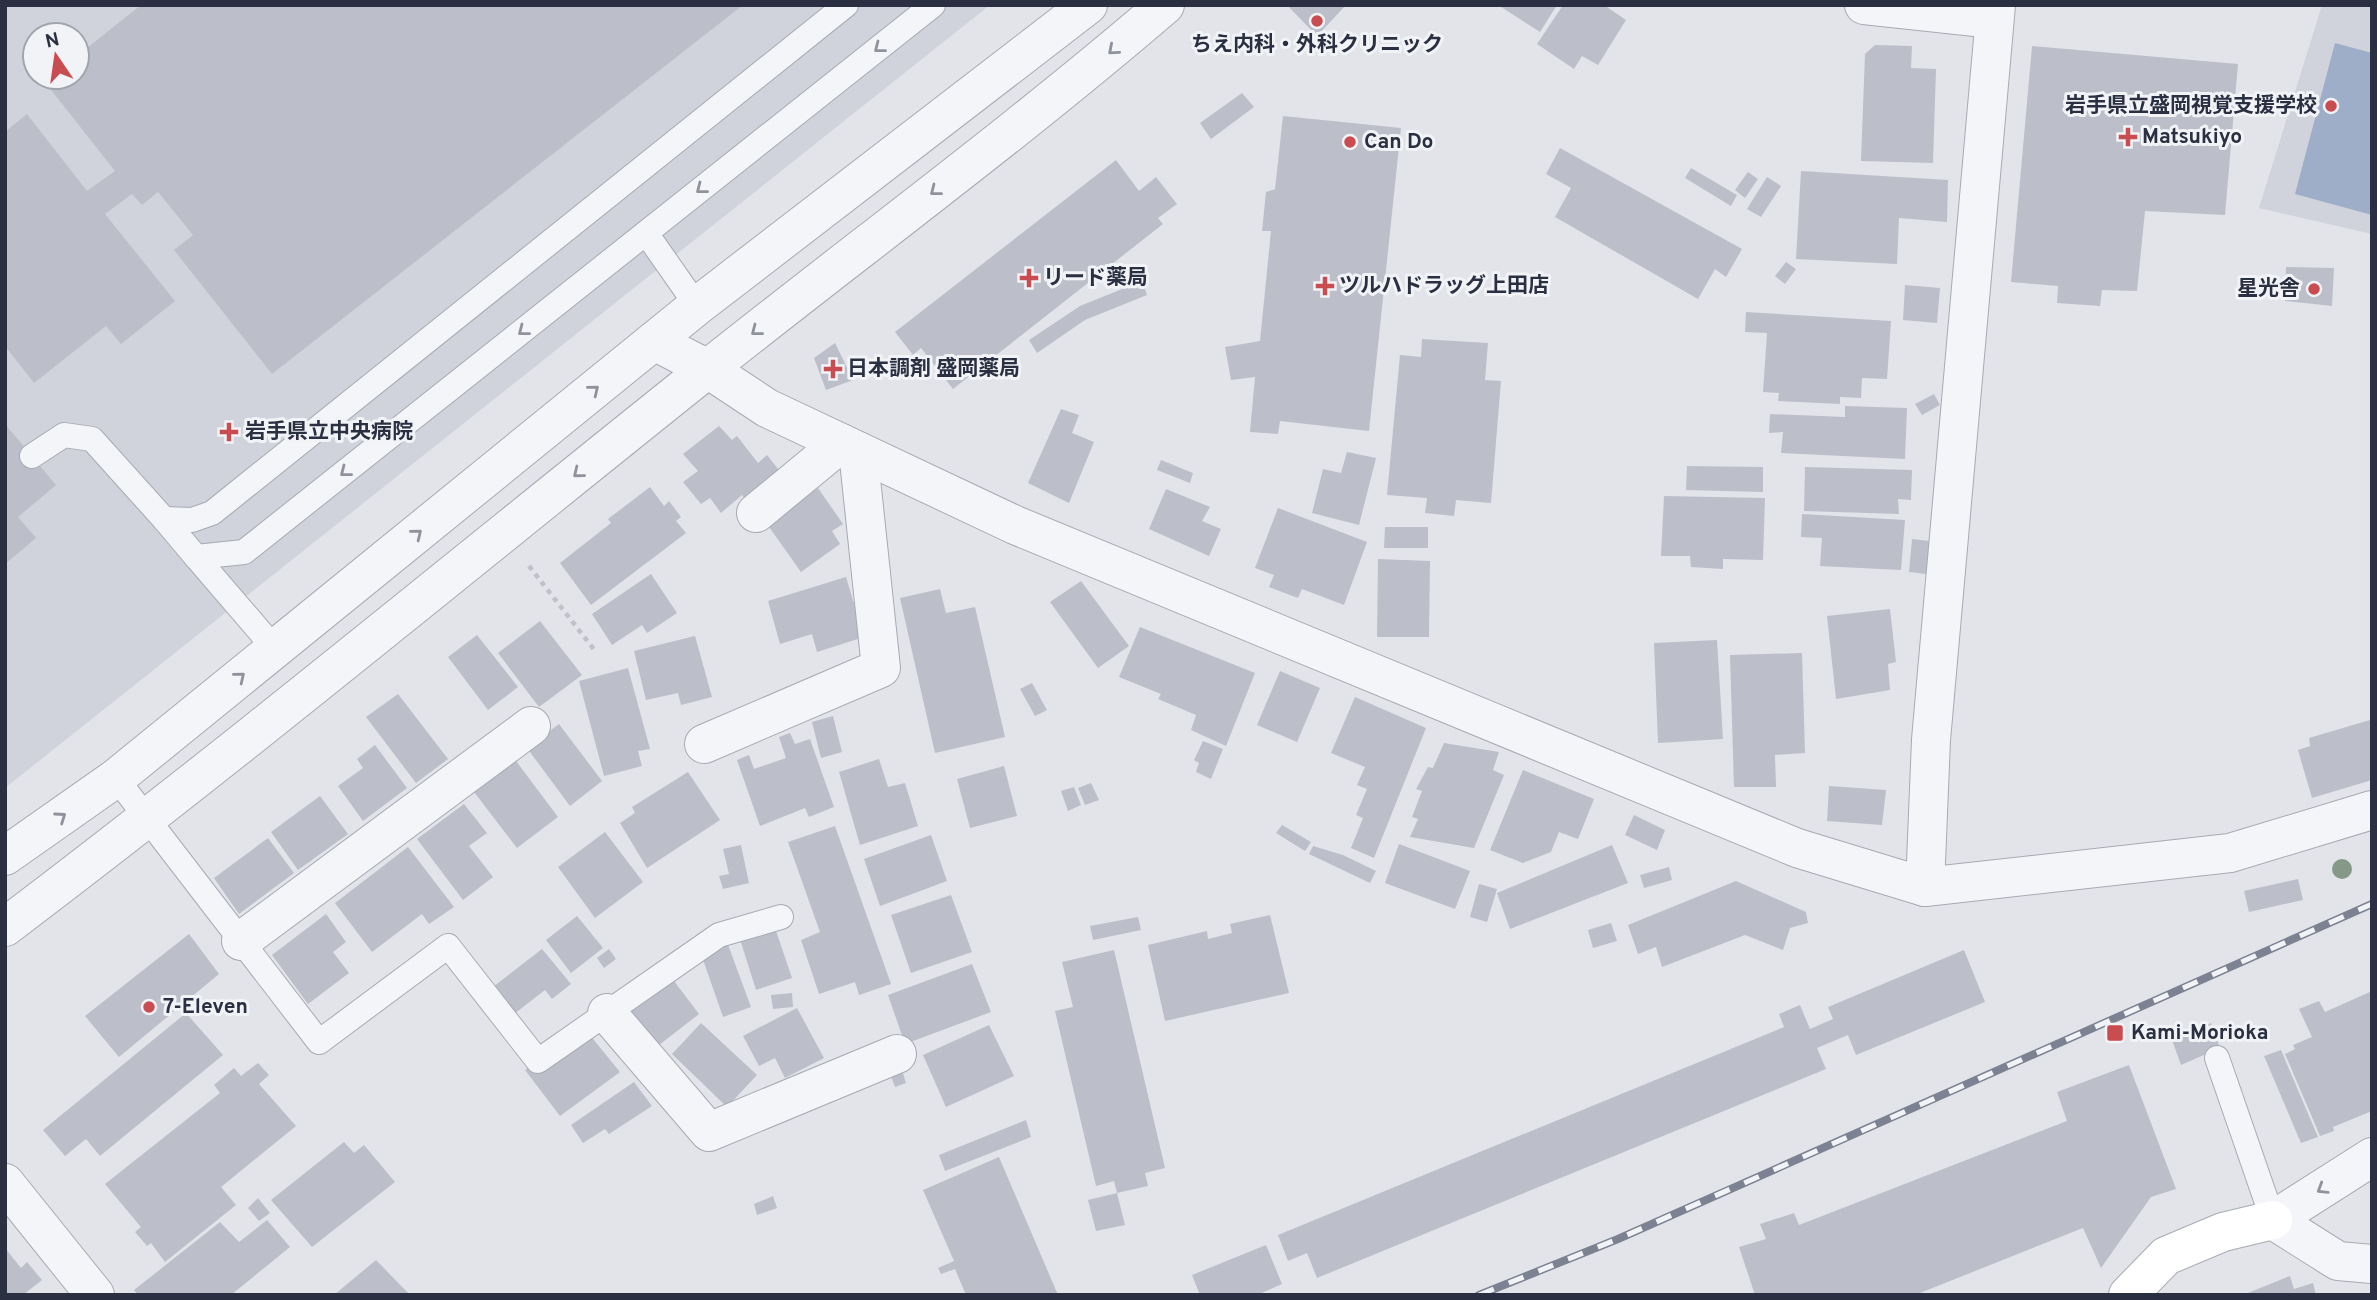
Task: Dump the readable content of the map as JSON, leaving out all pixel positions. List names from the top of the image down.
{
  "places": {
    "other": [
      "ちえ内科・外科クリニック",
      "岩手県立盛岡視覚支援学校",
      "Can Do",
      "星光舎",
      "7-Eleven"
    ],
    "health": [
      "Matsukiyo",
      "リード薬局",
      "ツルハドラッグ上田店",
      "日本調剤 盛岡薬局",
      "岩手県立中央病院"
    ],
    "transit": ["Kami-Morioka"]
  },
  "north": "top"
}
